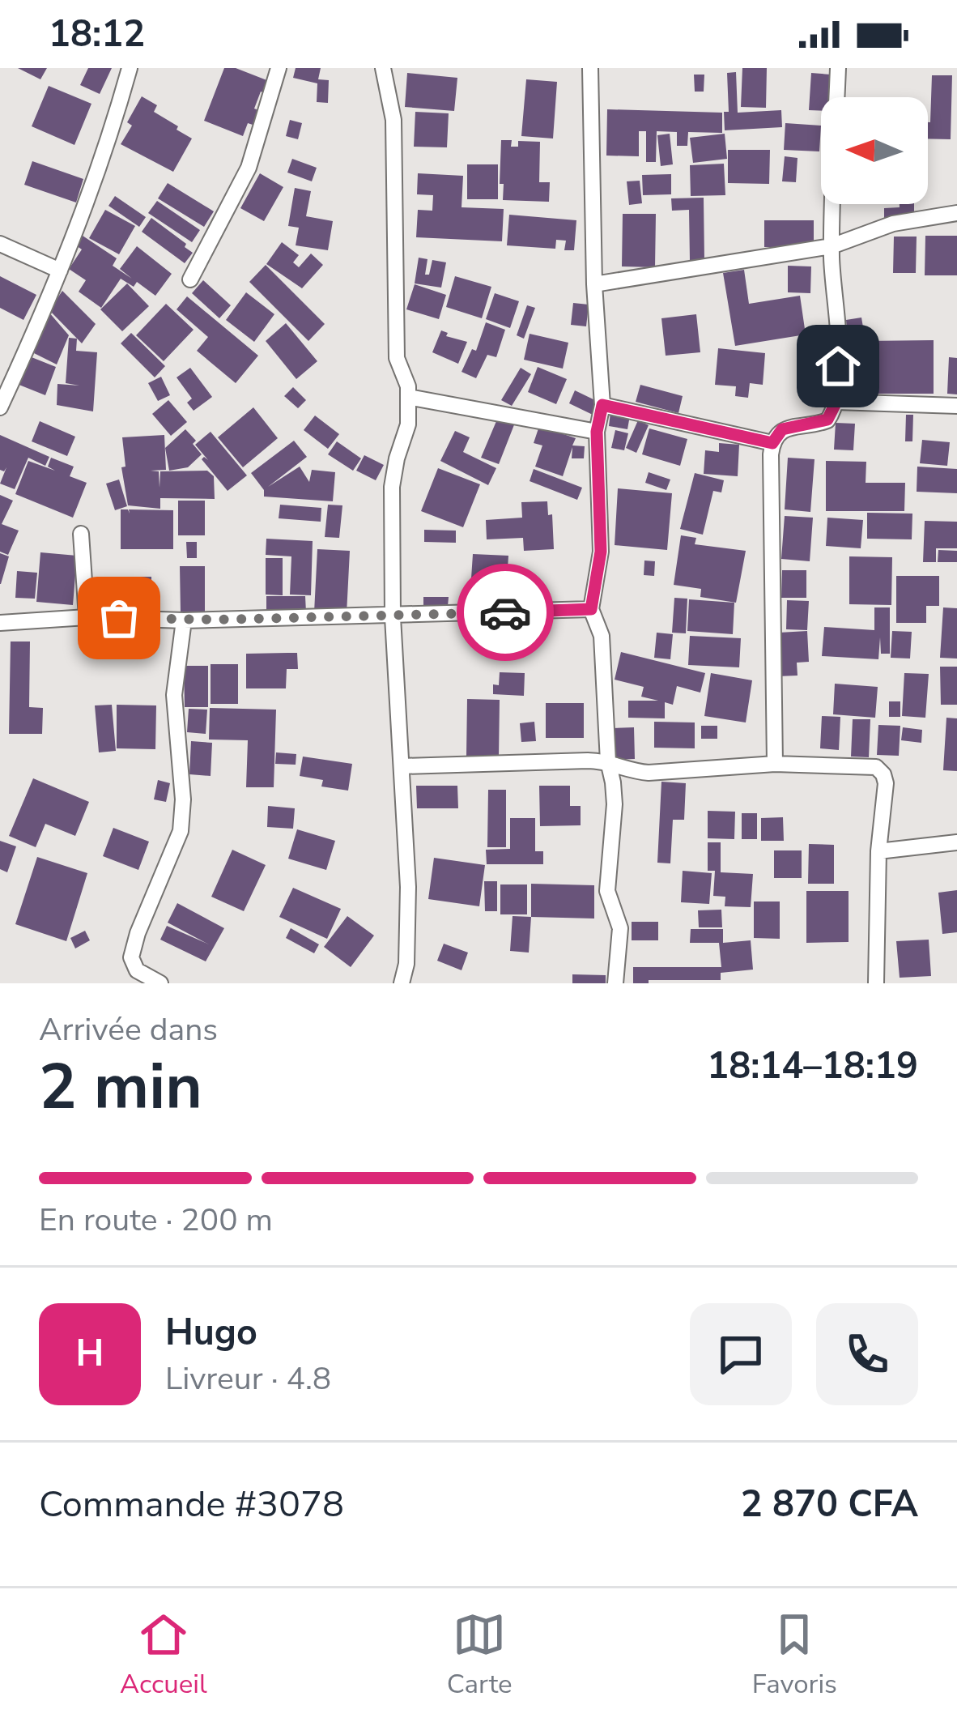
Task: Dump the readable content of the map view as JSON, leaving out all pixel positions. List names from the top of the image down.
{
  "north": "left",
  "page": {
    "status": "18:12",
    "heading": ["2 min", "Arrivée dans", "18:14–18:19"],
    "panel": [
      "Hugo",
      "Livreur · 4.8",
      "Commande #3078",
      "2 870 CFA"
    ],
    "bar": "En route · 200 m",
    "round": "H",
    "tabs": ["Accueil", "Carte", "Favoris"]
  }
}
